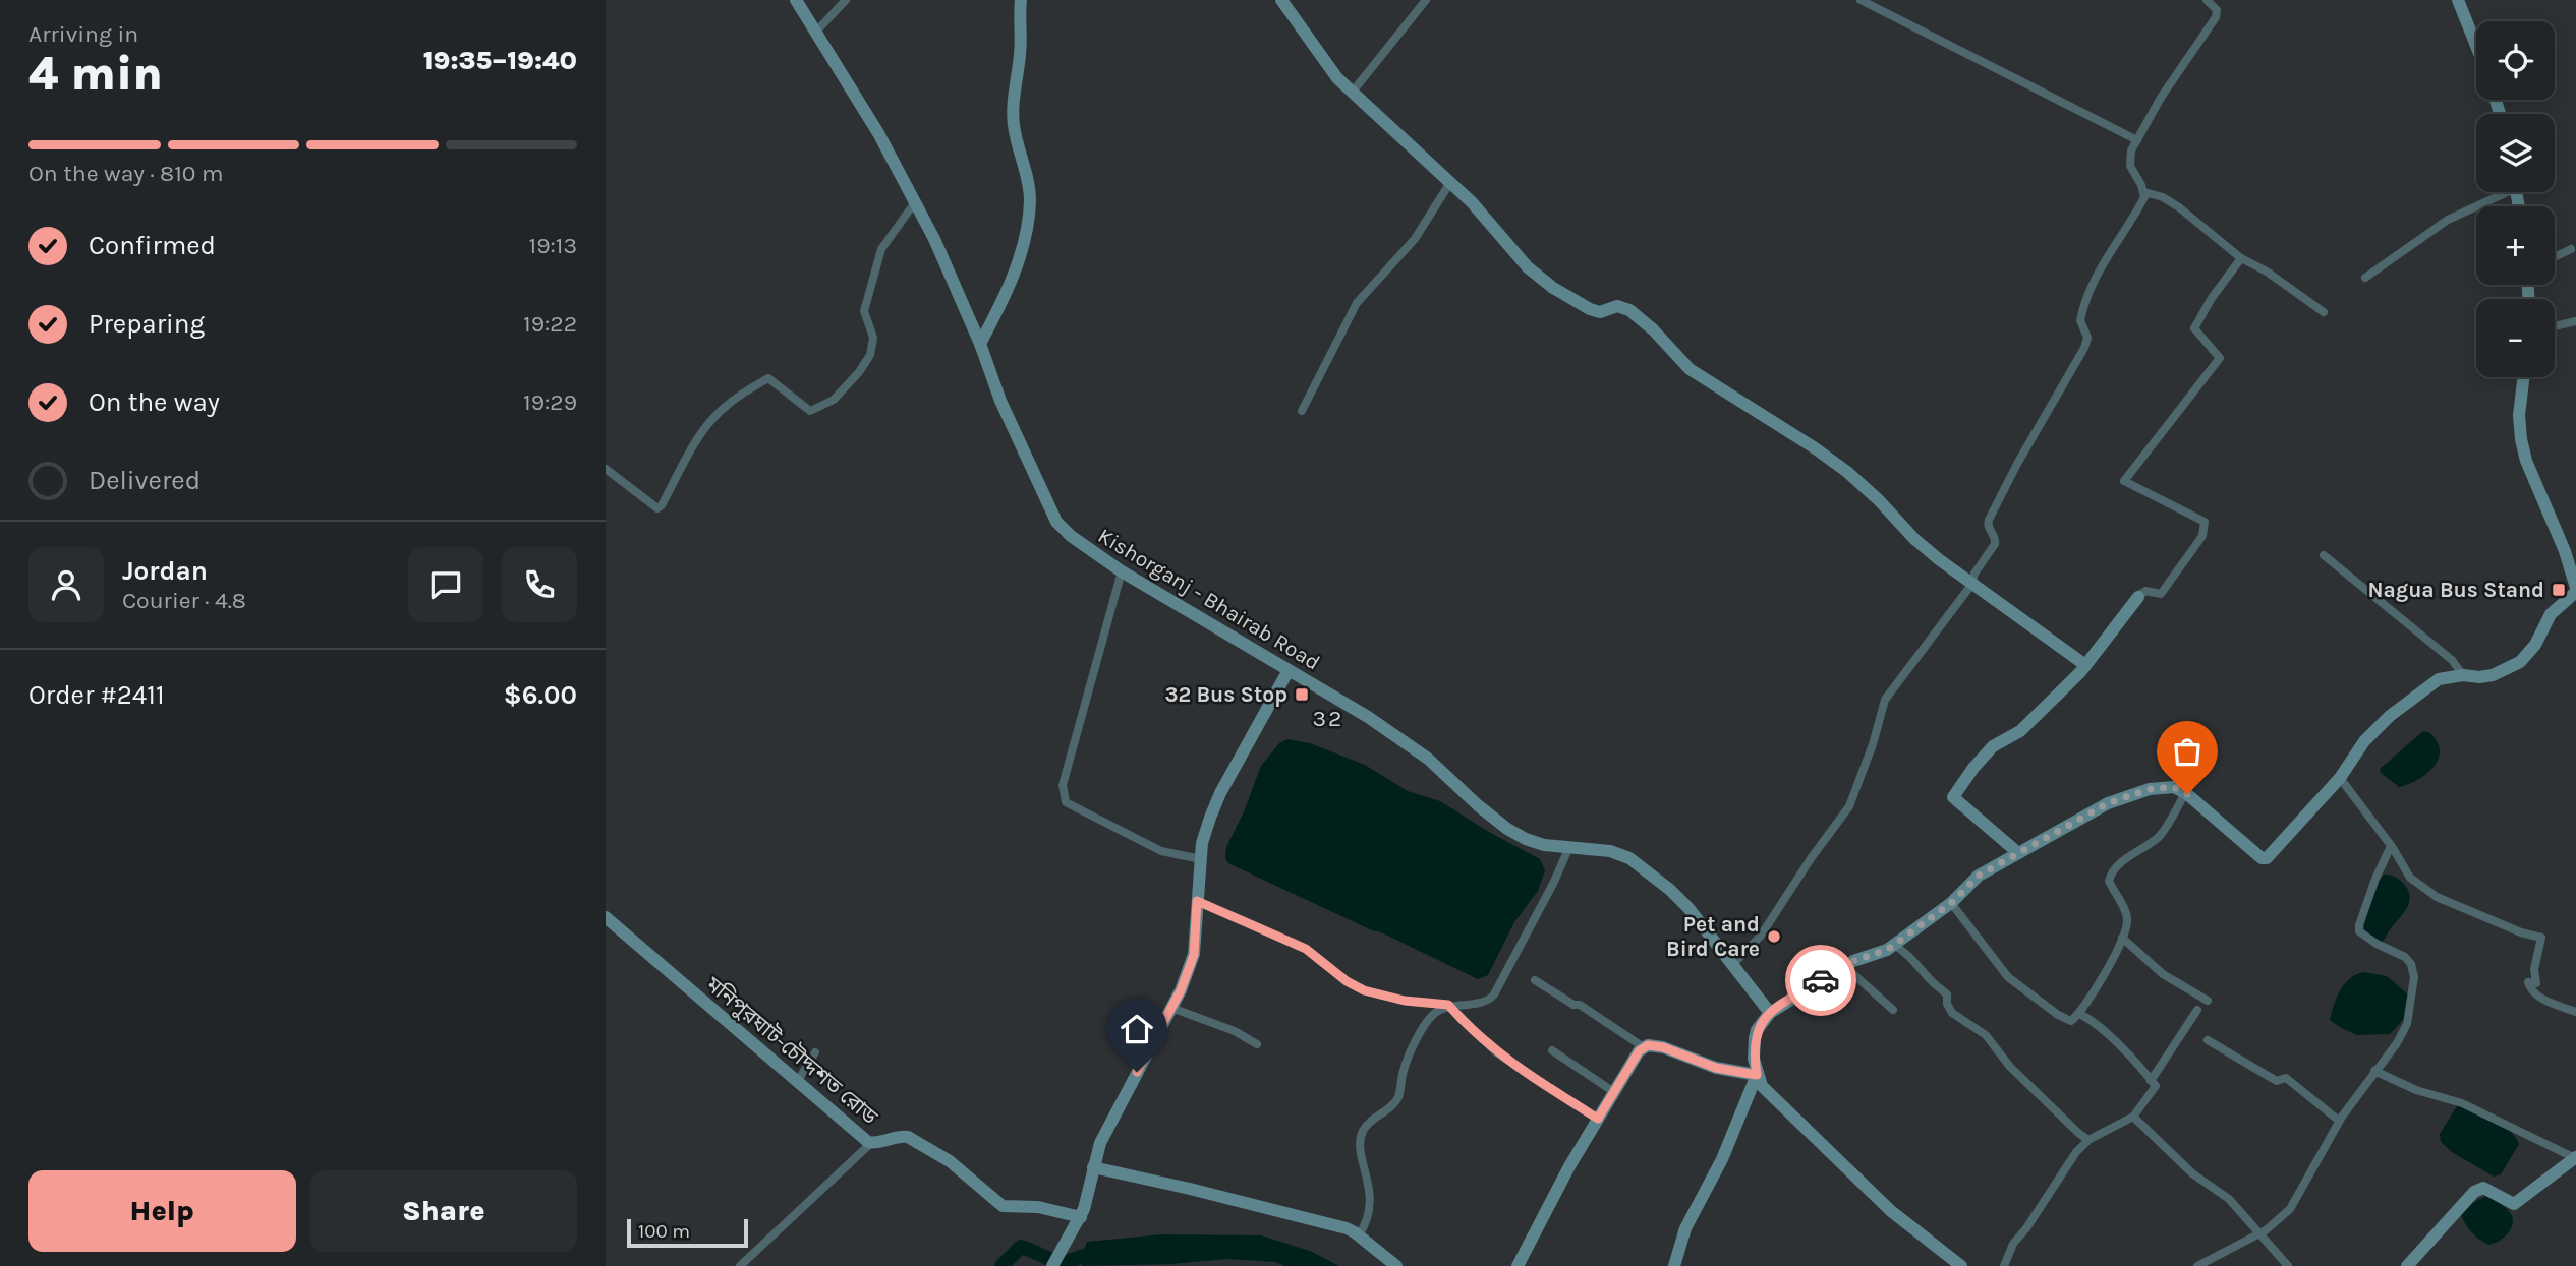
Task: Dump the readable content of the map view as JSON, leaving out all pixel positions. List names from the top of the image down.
{
  "streets": {
    "street": ["Kishorganj - Bhairab Road", "মনিপুরঘাট-চৌদ্দশত রোড"]
  },
  "districts": ["32"],
  "places": {
    "transit": ["Nagua Bus Stand", "32 Bus Stop"],
    "other": ["Pet and Bird Care"]
  },
  "scale_bar": "100 m",
  "page": {
    "heading": ["4 min", "Arriving in", "19:35–19:40"],
    "panel": [
      "Jordan",
      "Courier · 4.8",
      "Order #2411",
      "$6.00"
    ],
    "map_buttons": ["+", "−"],
    "bar": "On the way · 810 m",
    "list": [
      ["Confirmed", "19:13"],
      ["Preparing", "19:22"],
      ["On the way", "19:29"],
      "Delivered"
    ],
    "buttons": ["Help", "Share"],
    "scale": "100 m"
  }
}
